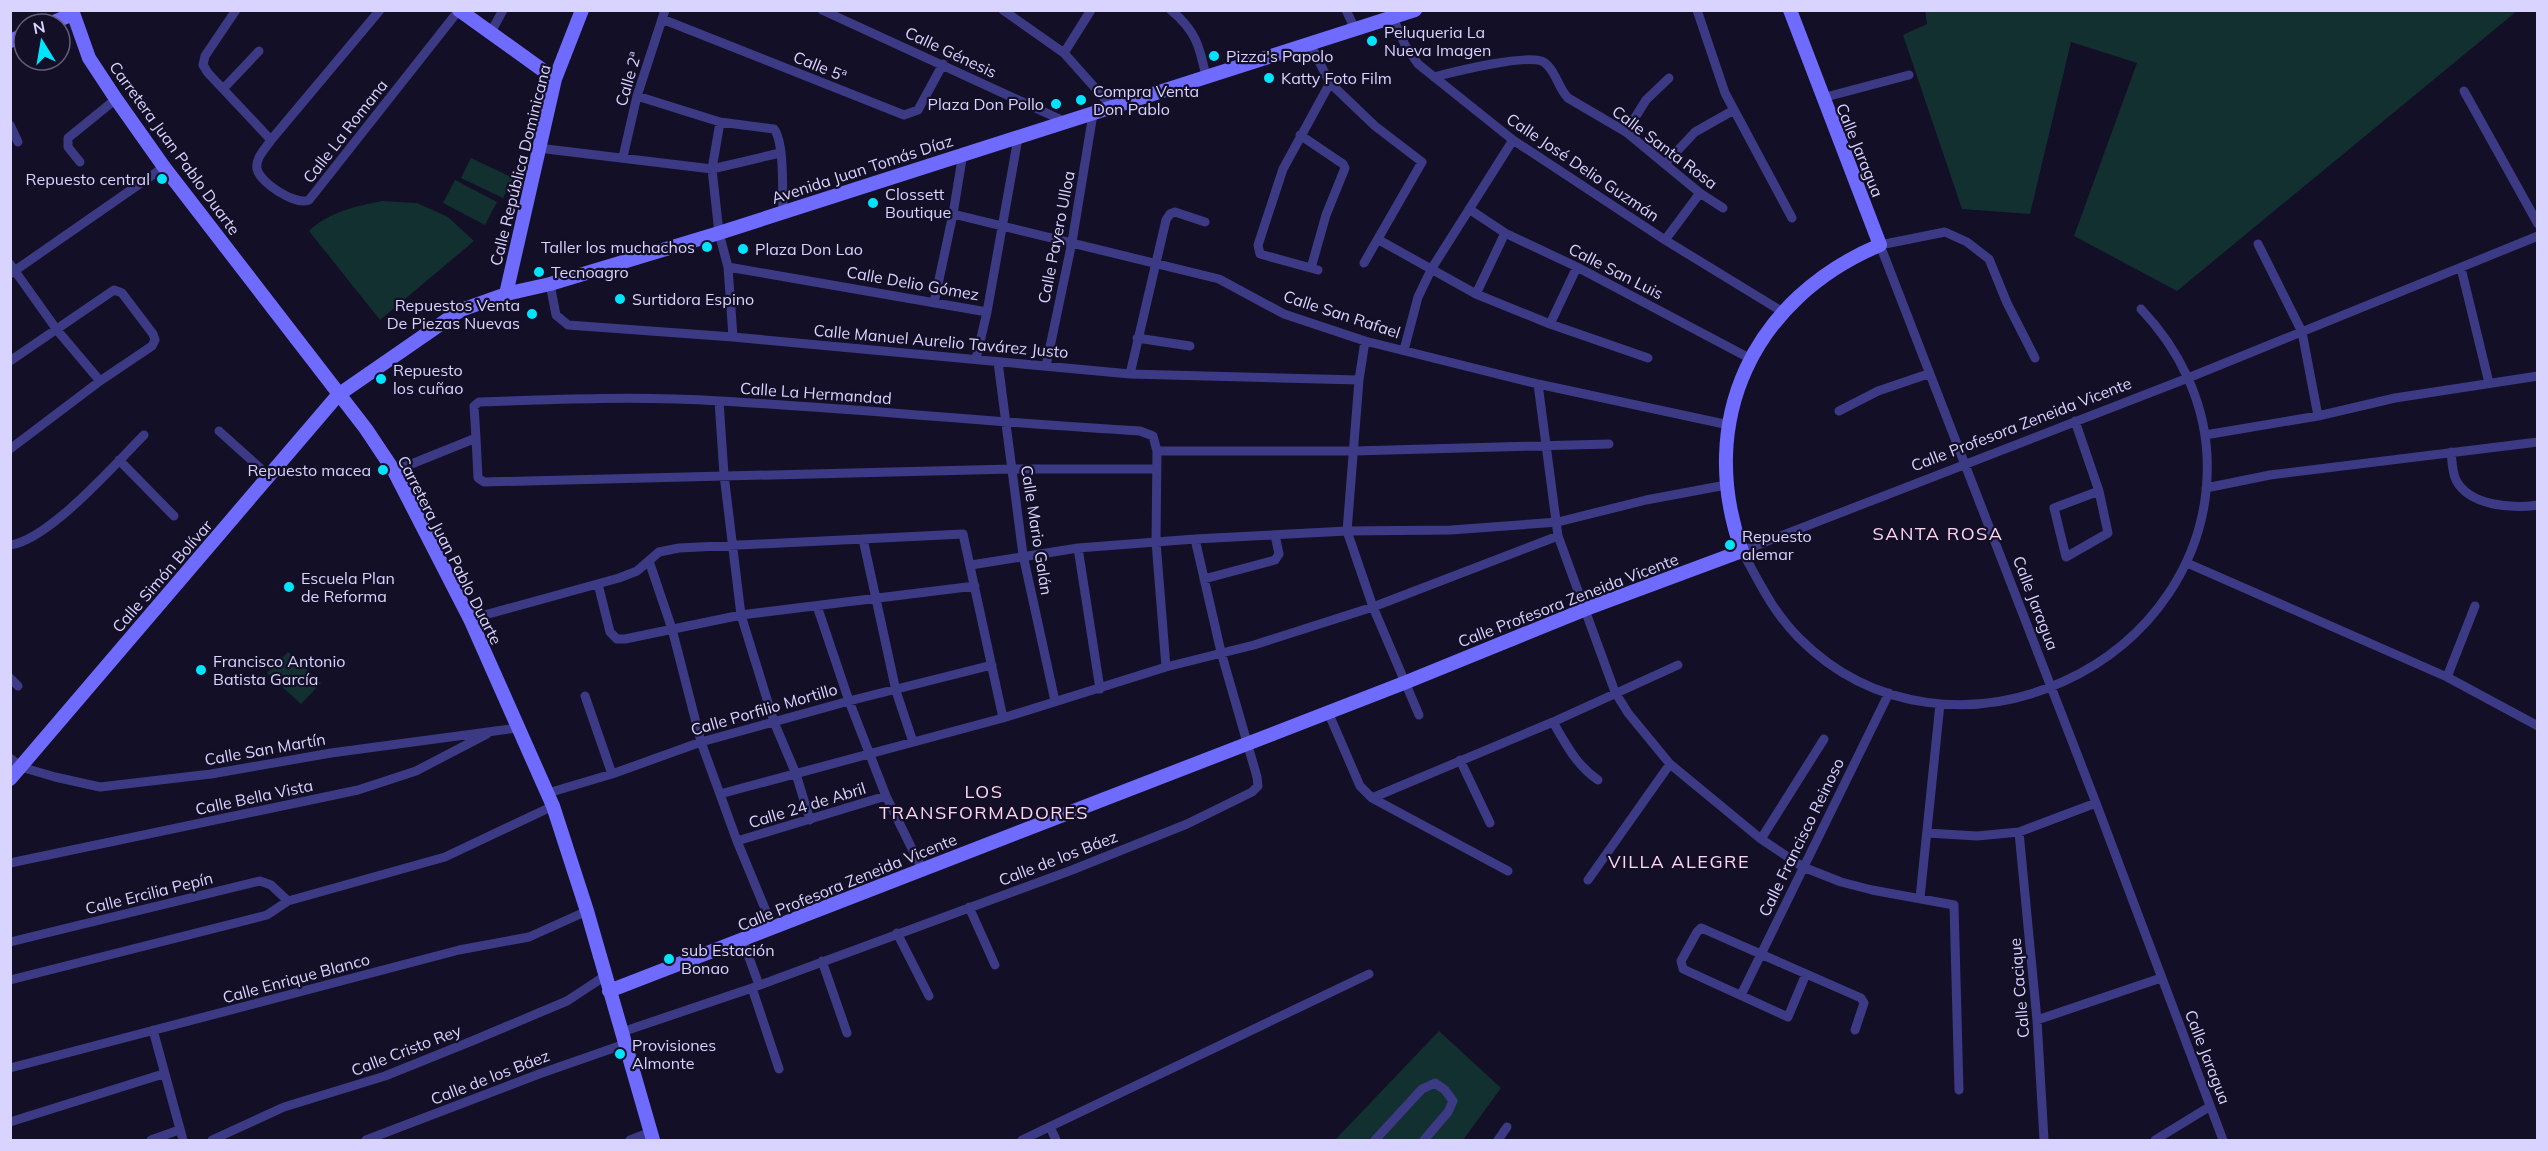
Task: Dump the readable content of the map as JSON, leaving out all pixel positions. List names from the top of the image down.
{
  "streets": {
    "street": [
      "Calle Génesis",
      "Calle 5ª",
      "Calle 2ª",
      "Calle La Romana",
      "Calle Santa Rosa",
      "Carretera Juan Pablo Duarte",
      "Calle Jaragua",
      "Calle República Dominicana",
      "Calle José Delio Guzmán",
      "Avenida Juan Tomás Díaz",
      "Calle Payero Ulloa",
      "Calle San Luis",
      "Calle Delio Gómez",
      "Calle San Rafael",
      "Calle Manuel Aurelio Tavárez Justo",
      "Calle La Hermandad",
      "Calle Profesora Zeneida Vicente",
      "Calle Mario Galán",
      "Calle Simón Bolívar",
      "Calle Porfilio Mortillo",
      "Calle San Martín",
      "Calle Bella Vista",
      "Calle 24 de Abril",
      "Calle Francisco Reinoso",
      "Calle de los Báez",
      "Calle Ercilia Pepín",
      "Calle Enrique Blanco",
      "Calle Cacique",
      "Calle Cristo Rey"
    ]
  },
  "crossings": [
    ["Calle Génesis", "Calle 5ª"],
    ["Calle Génesis", "Avenida Juan Tomás Díaz"],
    ["Calle 5ª", "Calle 2ª"],
    ["Calle Santa Rosa", "Calle José Delio Guzmán"],
    ["Carretera Juan Pablo Duarte", "Avenida Juan Tomás Díaz"],
    ["Carretera Juan Pablo Duarte", "Calle Profesora Zeneida Vicente"],
    ["Carretera Juan Pablo Duarte", "Calle Simón Bolívar"],
    ["Carretera Juan Pablo Duarte", "Calle Porfilio Mortillo"],
    ["Carretera Juan Pablo Duarte", "Calle San Martín"],
    ["Carretera Juan Pablo Duarte", "Calle de los Báez"],
    ["Carretera Juan Pablo Duarte", "Calle Enrique Blanco"],
    ["Carretera Juan Pablo Duarte", "Calle Cristo Rey"],
    ["Calle Jaragua", "Calle Profesora Zeneida Vicente"],
    ["Calle República Dominicana", "Avenida Juan Tomás Díaz"],
    ["Calle José Delio Guzmán", "Avenida Juan Tomás Díaz"],
    ["Avenida Juan Tomás Díaz", "Calle Payero Ulloa"],
    ["Avenida Juan Tomás Díaz", "Calle Manuel Aurelio Tavárez Justo"],
    ["Avenida Juan Tomás Díaz", "Calle Simón Bolívar"],
    ["Calle Payero Ulloa", "Calle San Rafael"],
    ["Calle Payero Ulloa", "Calle Manuel Aurelio Tavárez Justo"],
    ["Calle Manuel Aurelio Tavárez Justo", "Calle Mario Galán"],
    ["Calle La Hermandad", "Calle Mario Galán"],
    ["Calle Profesora Zeneida Vicente", "Calle de los Báez"],
    ["Calle Simón Bolívar", "Calle San Martín"],
    ["Calle San Martín", "Calle Bella Vista"]
  ],
  "districts": ["SANTA ROSA", "LOS TRANSFORMADORES", "VILLA ALEGRE"],
  "places": [
    "Peluqueria La Nueva Imagen",
    "Pizza's Papolo",
    "Katty Foto Film",
    "Compra Venta Don Pablo",
    "Plaza Don Pollo",
    "Repuesto central",
    "Clossett Boutique",
    "Taller los muchachos",
    "Plaza Don Lao",
    "Tecnoagro",
    "Surtidora Espino",
    "Repuestos Venta De Piezas Nuevas",
    "Repuesto los cuñao",
    "Repuesto macea",
    "Repuesto alemar",
    "Escuela Plan de Reforma",
    "Francisco Antonio Batista García",
    "sub Estación Bonao",
    "Provisiones Almonte"
  ],
  "north": "top"
}
